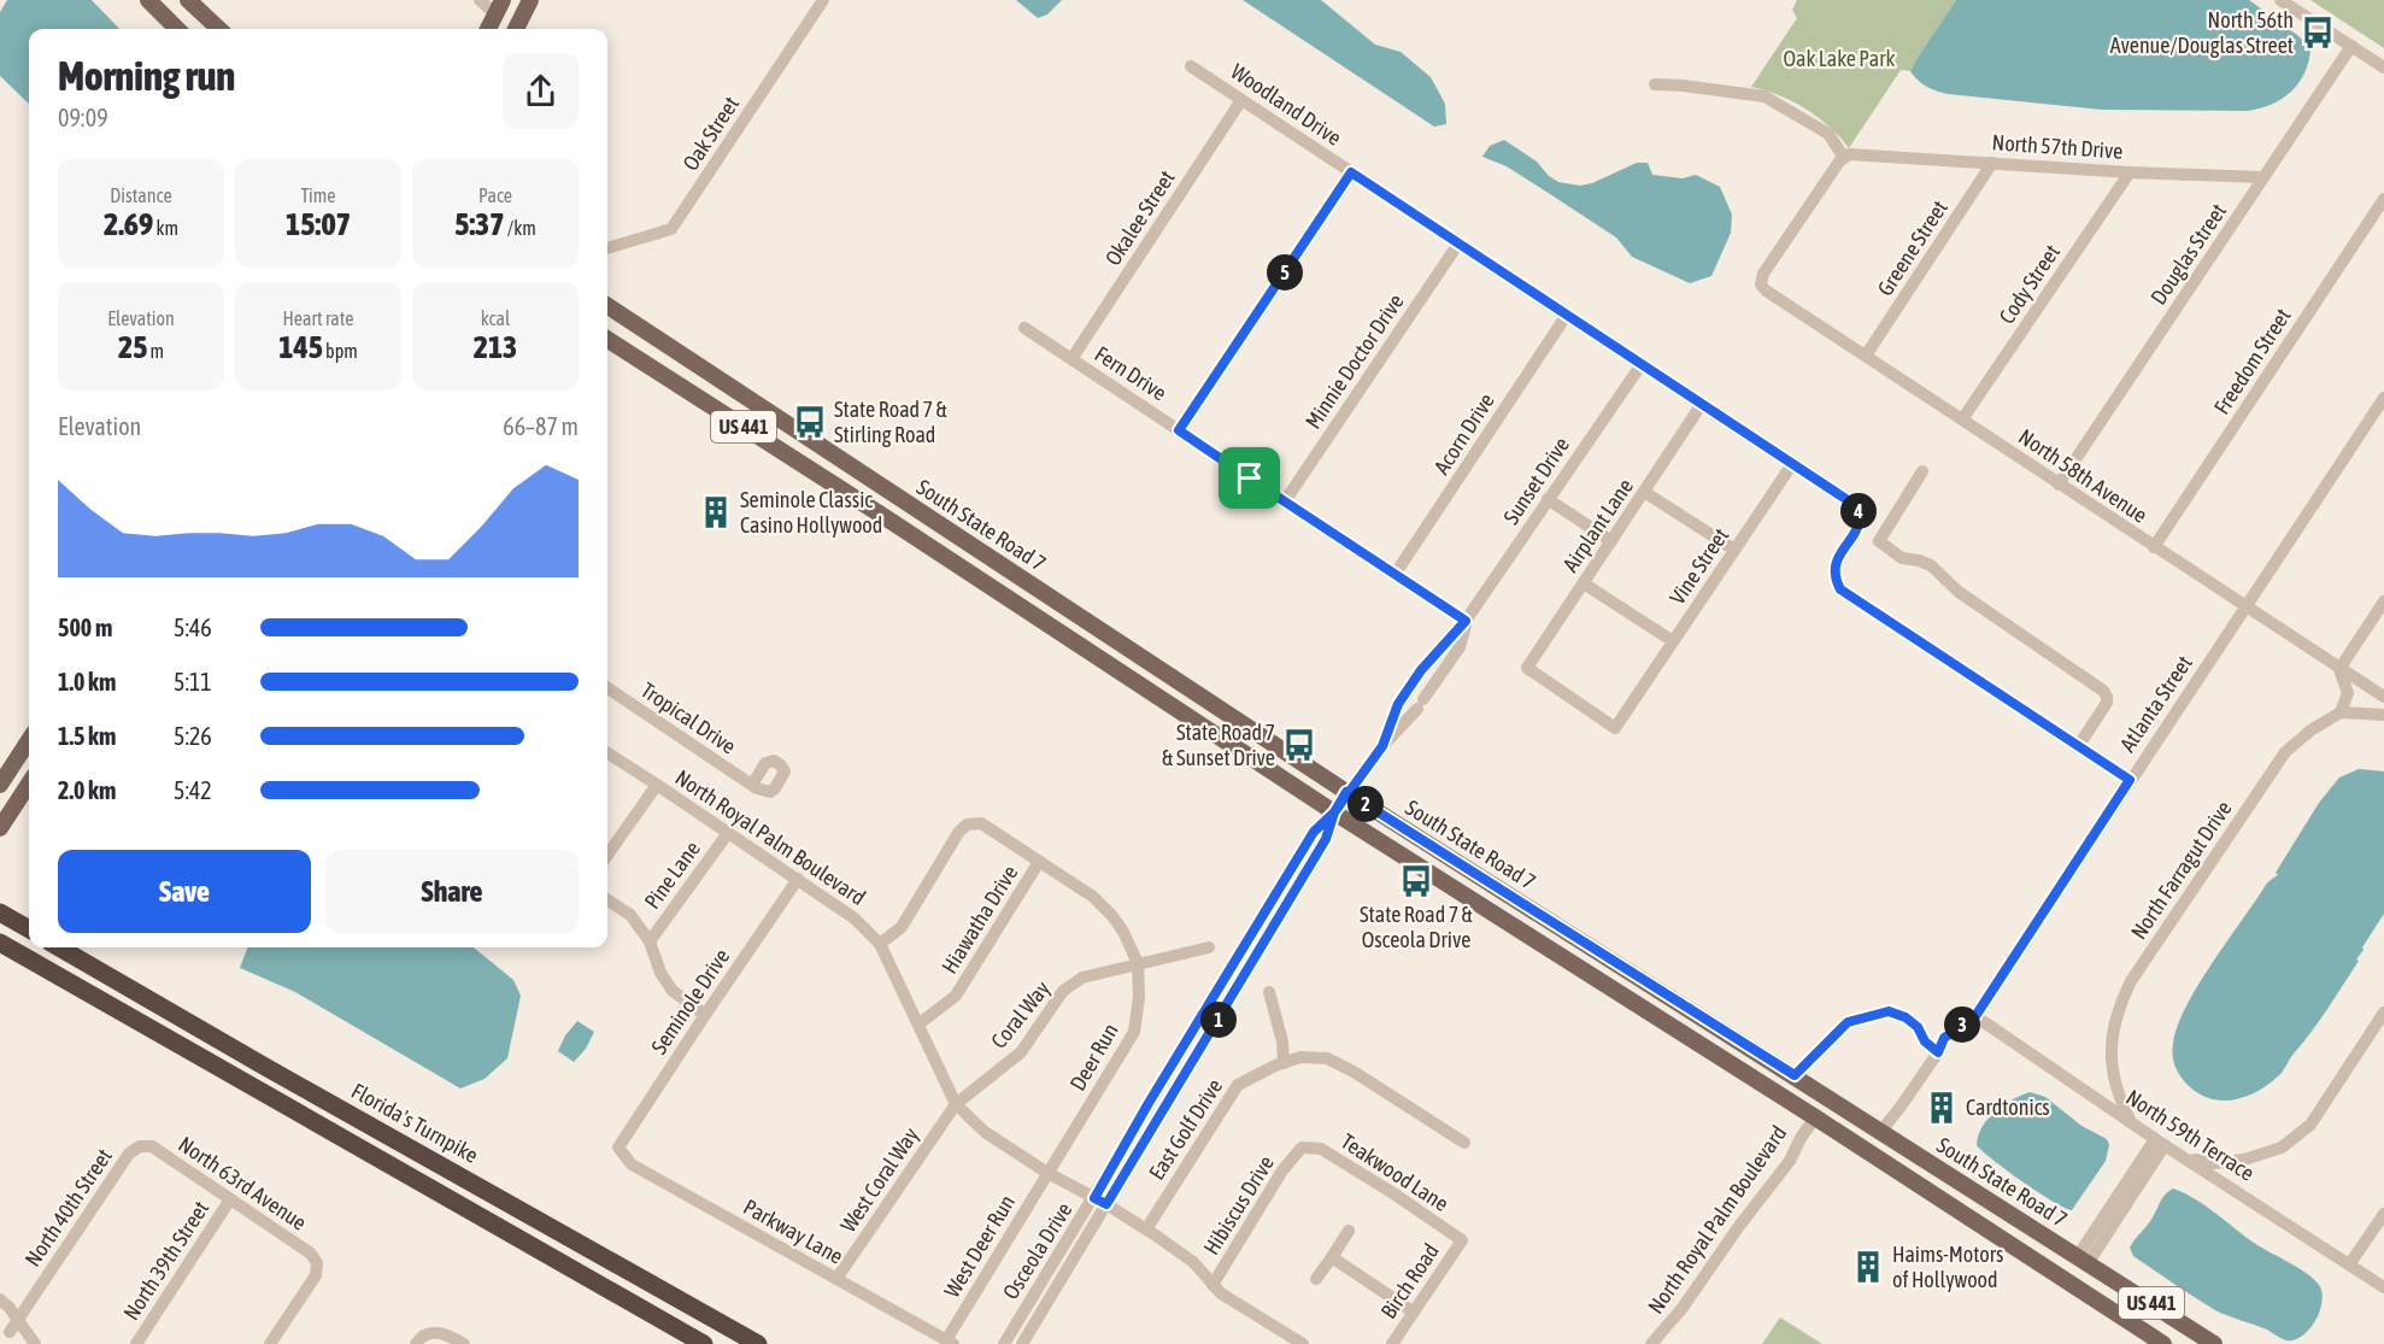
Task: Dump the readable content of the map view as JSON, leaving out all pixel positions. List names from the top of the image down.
{
  "streets": {
    "highway": ["Florida's Turnpike"],
    "main road": ["US 441", "South State Road 7"],
    "street": [
      "Woodland Drive",
      "Oak Street",
      "North 57th Drive",
      "Okalee Street",
      "Greene Street",
      "Douglas Street",
      "Cody Street",
      "Minnie Doctor Drive",
      "Freedom Street",
      "Fern Drive",
      "Acorn Drive",
      "North 58th Avenue",
      "Sunset Drive",
      "Airplant Lane",
      "Vine Street",
      "Atlanta Street",
      "Tropical Drive",
      "North Royal Palm Boulevard",
      "North Farragut Drive",
      "Pine Lane",
      "Hiawatha Drive",
      "Seminole Drive",
      "Coral Way",
      "Deer Run",
      "East Golf Drive",
      "North 59th Terrace",
      "Teakwood Lane",
      "West Coral Way",
      "North 63rd Avenue",
      "Hibiscus Drive",
      "North 40th Street",
      "Parkway Lane",
      "West Deer Run",
      "Osceola Drive",
      "North 39th Street",
      "Birch Road"
    ]
  },
  "crossings": [
    ["Woodland Drive", "Okalee Street"],
    ["Woodland Drive", "Minnie Doctor Drive"],
    ["Woodland Drive", "Acorn Drive"],
    ["Woodland Drive", "Sunset Drive"],
    ["Woodland Drive", "Airplant Lane"],
    ["Woodland Drive", "Vine Street"],
    ["North 57th Drive", "Greene Street"],
    ["North 57th Drive", "Douglas Street"],
    ["North 57th Drive", "Cody Street"],
    ["North 57th Drive", "North 58th Avenue"],
    ["Okalee Street", "Fern Drive"],
    ["Greene Street", "North 58th Avenue"],
    ["Douglas Street", "North 58th Avenue"],
    ["Cody Street", "North 58th Avenue"],
    ["Minnie Doctor Drive", "Fern Drive"],
    ["Freedom Street", "North 58th Avenue"],
    ["Fern Drive", "Acorn Drive"],
    ["Fern Drive", "Sunset Drive"],
    ["North 58th Avenue", "Atlanta Street"],
    ["Sunset Drive", "South State Road 7"],
    ["Sunset Drive", "Osceola Drive"],
    ["South State Road 7", "Atlanta Street"],
    ["South State Road 7", "North Royal Palm Boulevard"],
    ["South State Road 7", "Osceola Drive"],
    ["Airplant Lane", "Vine Street"],
    ["Atlanta Street", "North 59th Terrace"],
    ["North Royal Palm Boulevard", "Pine Lane"],
    ["North Royal Palm Boulevard", "Hiawatha Drive"],
    ["North Royal Palm Boulevard", "Seminole Drive"],
    ["North Royal Palm Boulevard", "Coral Way"],
    ["North Royal Palm Boulevard", "Deer Run"],
    ["North Royal Palm Boulevard", "East Golf Drive"],
    ["North Royal Palm Boulevard", "West Coral Way"],
    ["North Royal Palm Boulevard", "Hibiscus Drive"],
    ["North Royal Palm Boulevard", "West Deer Run"],
    ["North Royal Palm Boulevard", "Osceola Drive"],
    ["North Farragut Drive", "North 59th Terrace"],
    ["Hiawatha Drive", "Deer Run"],
    ["Seminole Drive", "Parkway Lane"],
    ["Coral Way", "Deer Run"],
    ["Coral Way", "West Coral Way"],
    ["Deer Run", "West Deer Run"],
    ["Teakwood Lane", "Hibiscus Drive"],
    ["Teakwood Lane", "Birch Road"],
    ["West Coral Way", "Parkway Lane"],
    ["North 63rd Avenue", "North 40th Street"],
    ["North 63rd Avenue", "North 39th Street"],
    ["Parkway Lane", "West Deer Run"]
  ],
  "parks": ["Oak Lake Park"],
  "places": {
    "bus stop": [
      "North 56th Avenue/Douglas Street",
      "State Road 7 & Stirling Road",
      "State Road 7 & Sunset Drive",
      "State Road 7 & Osceola Drive"
    ],
    "building": ["Seminole Classic Casino Hollywood", "Cardtonics", "Haims-Motors of Hollywood"]
  },
  "page": {
    "heading": ["Morning run", "09:09"],
    "stats": [
      ["Distance", "2.69 km"],
      ["Time", "15:07"],
      ["Pace", "5:37 /km"],
      ["Elevation", "25 m"],
      ["Heart rate", "145 bpm"],
      ["kcal", "213"]
    ],
    "pins": [
      "5",
      "4",
      "2",
      "1",
      "3"
    ],
    "chart": ["Elevation", "66–87 m"],
    "list": [
      {
        "name": "500 m",
        "note": "5:46"
      },
      {
        "name": "1.0 km",
        "note": "5:11"
      },
      {
        "name": "1.5 km",
        "note": "5:26"
      },
      {
        "name": "2.0 km",
        "note": "5:42"
      }
    ],
    "buttons": ["Save", "Share"]
  }
}
